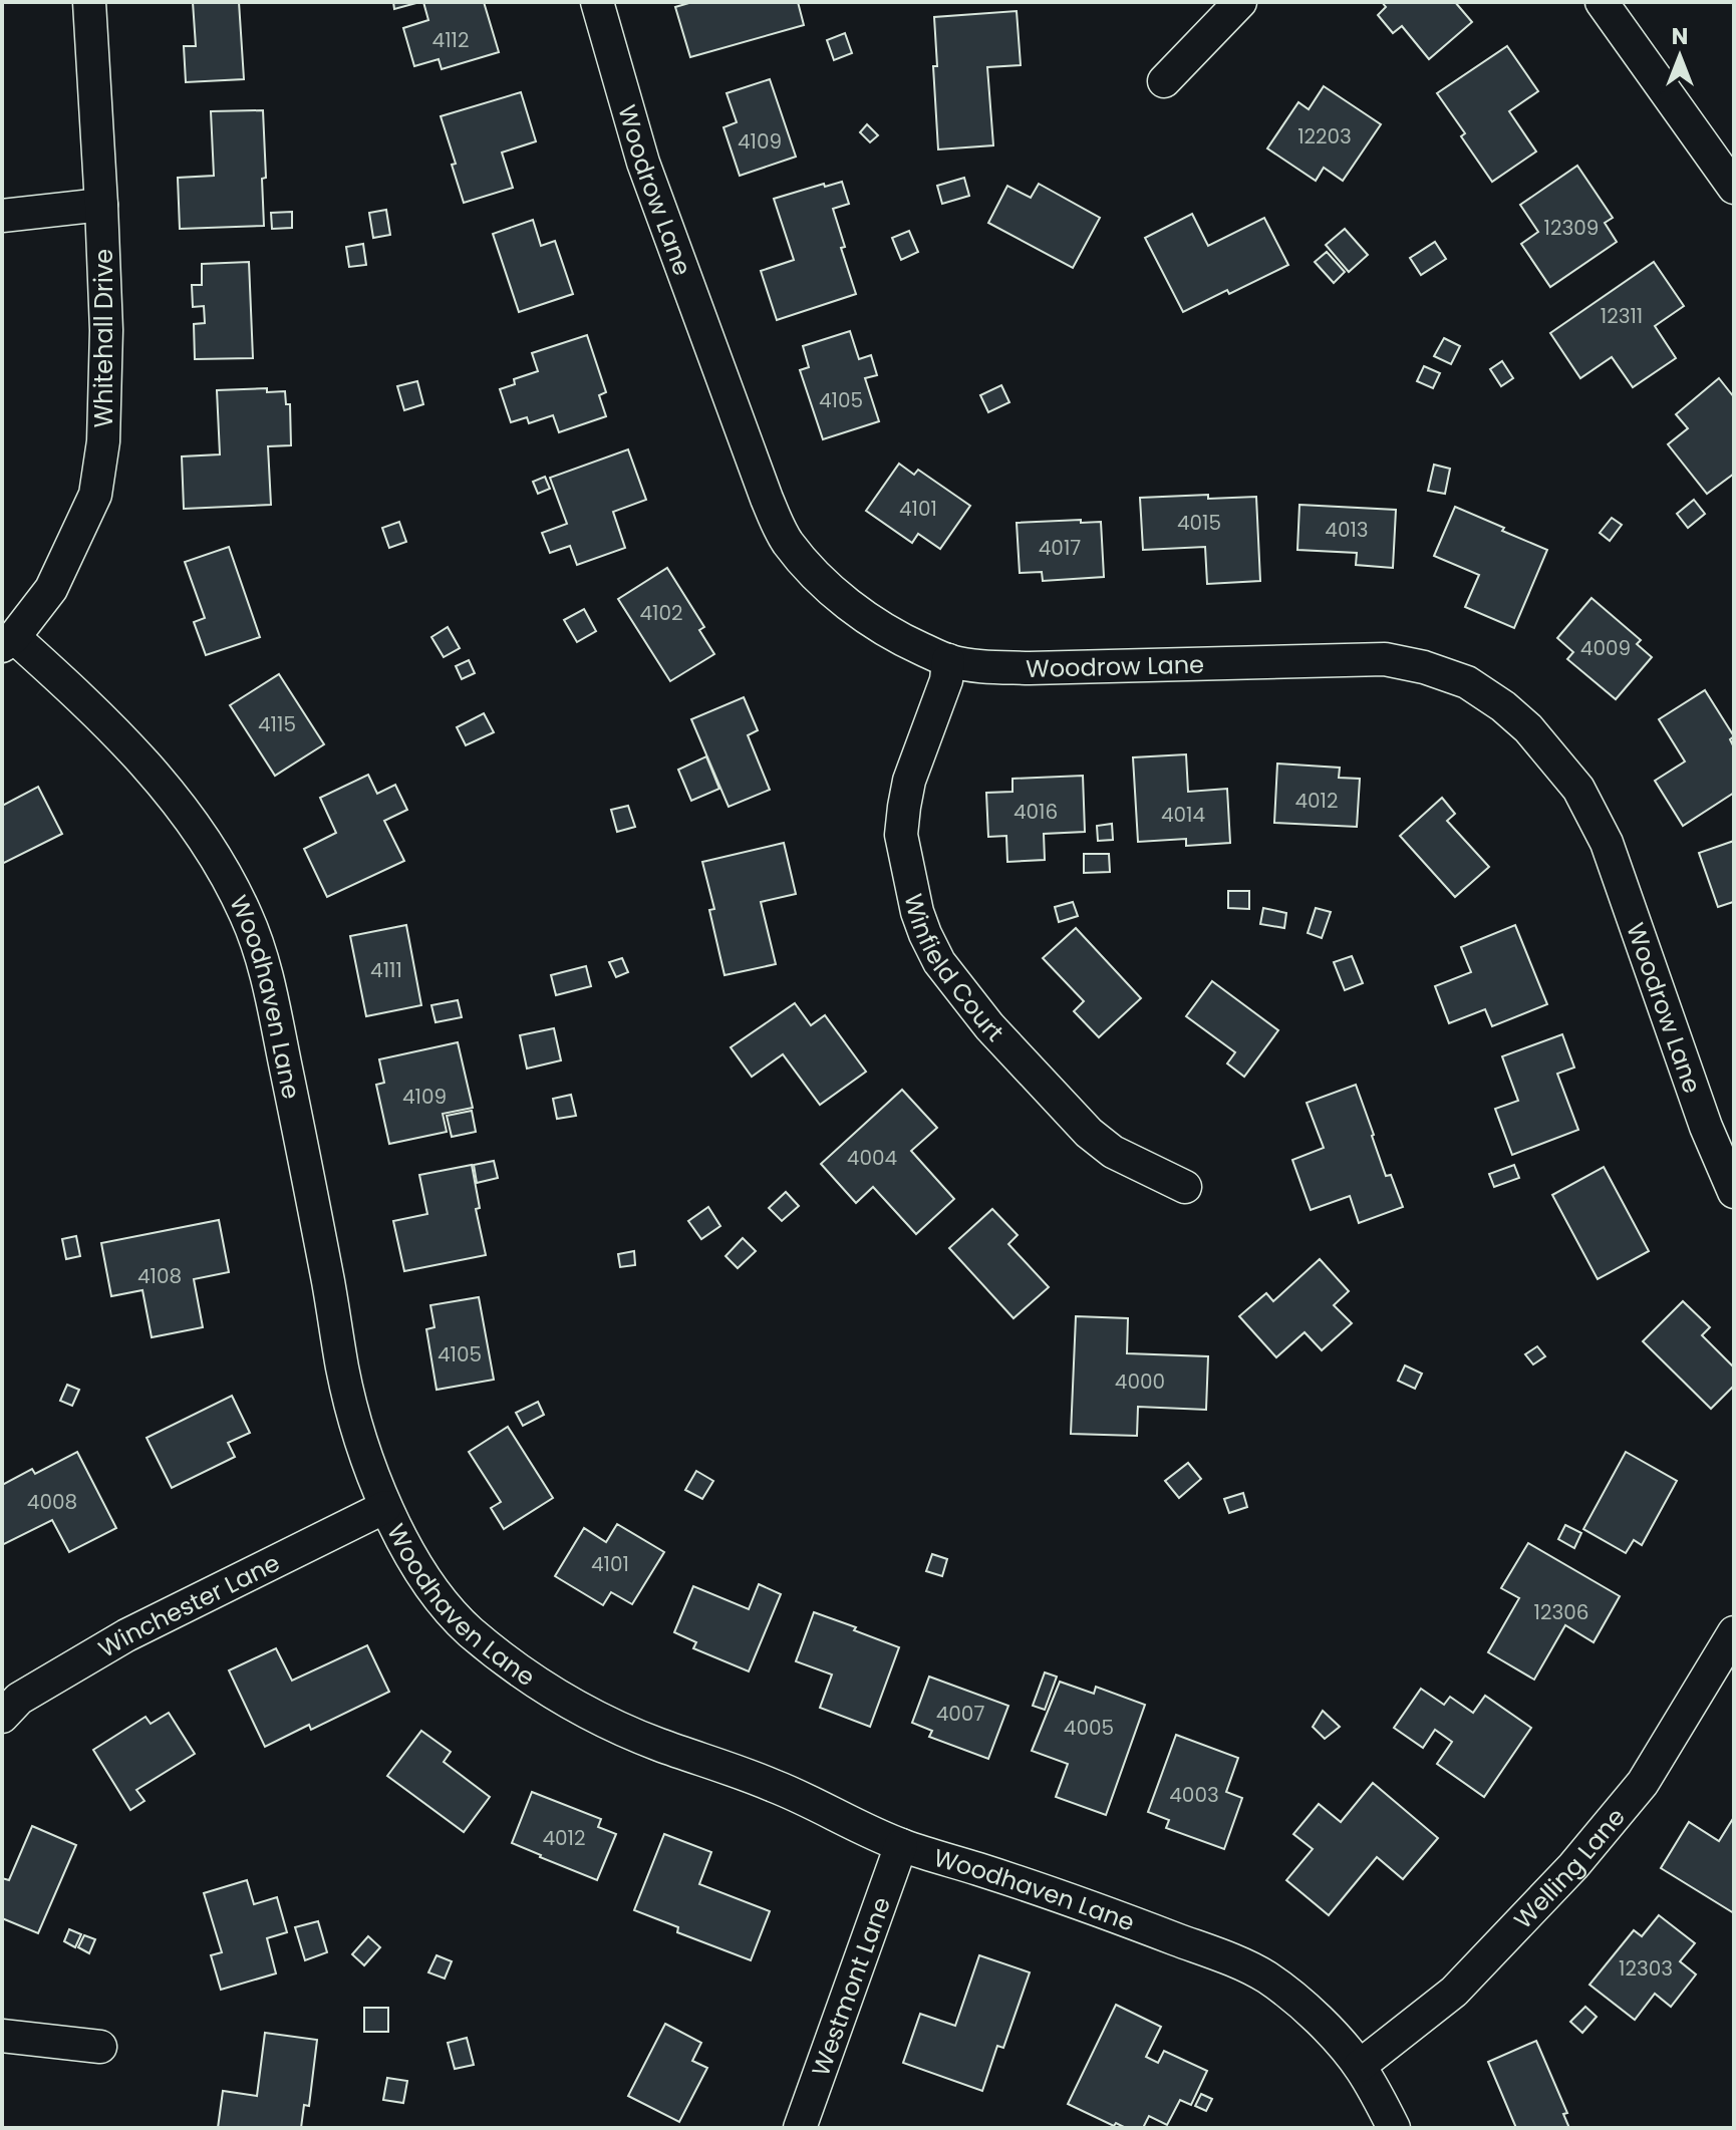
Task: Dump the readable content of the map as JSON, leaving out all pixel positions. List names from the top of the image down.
{
  "streets": {
    "street": [
      "Woodrow Lane",
      "Whitehall Drive",
      "Winfield Court",
      "Woodhaven Lane",
      "Winchester Lane",
      "Welling Lane",
      "Westmont Lane"
    ]
  },
  "crossings": [
    ["Woodrow Lane", "Winfield Court"],
    ["Whitehall Drive", "Woodhaven Lane"],
    ["Woodhaven Lane", "Winchester Lane"],
    ["Woodhaven Lane", "Welling Lane"],
    ["Woodhaven Lane", "Westmont Lane"]
  ],
  "house_numbers": [
    "4112",
    "12203",
    "4109",
    "12309",
    "12311",
    "4105",
    "4101",
    "4015",
    "4013",
    "4017",
    "4102",
    "4009",
    "4115",
    "4012",
    "4016",
    "4014",
    "4111",
    "4109",
    "4004",
    "4108",
    "4105",
    "4000",
    "4008",
    "4101",
    "12306",
    "4007",
    "4005",
    "4003",
    "4012",
    "12303"
  ],
  "north": "top"
}
